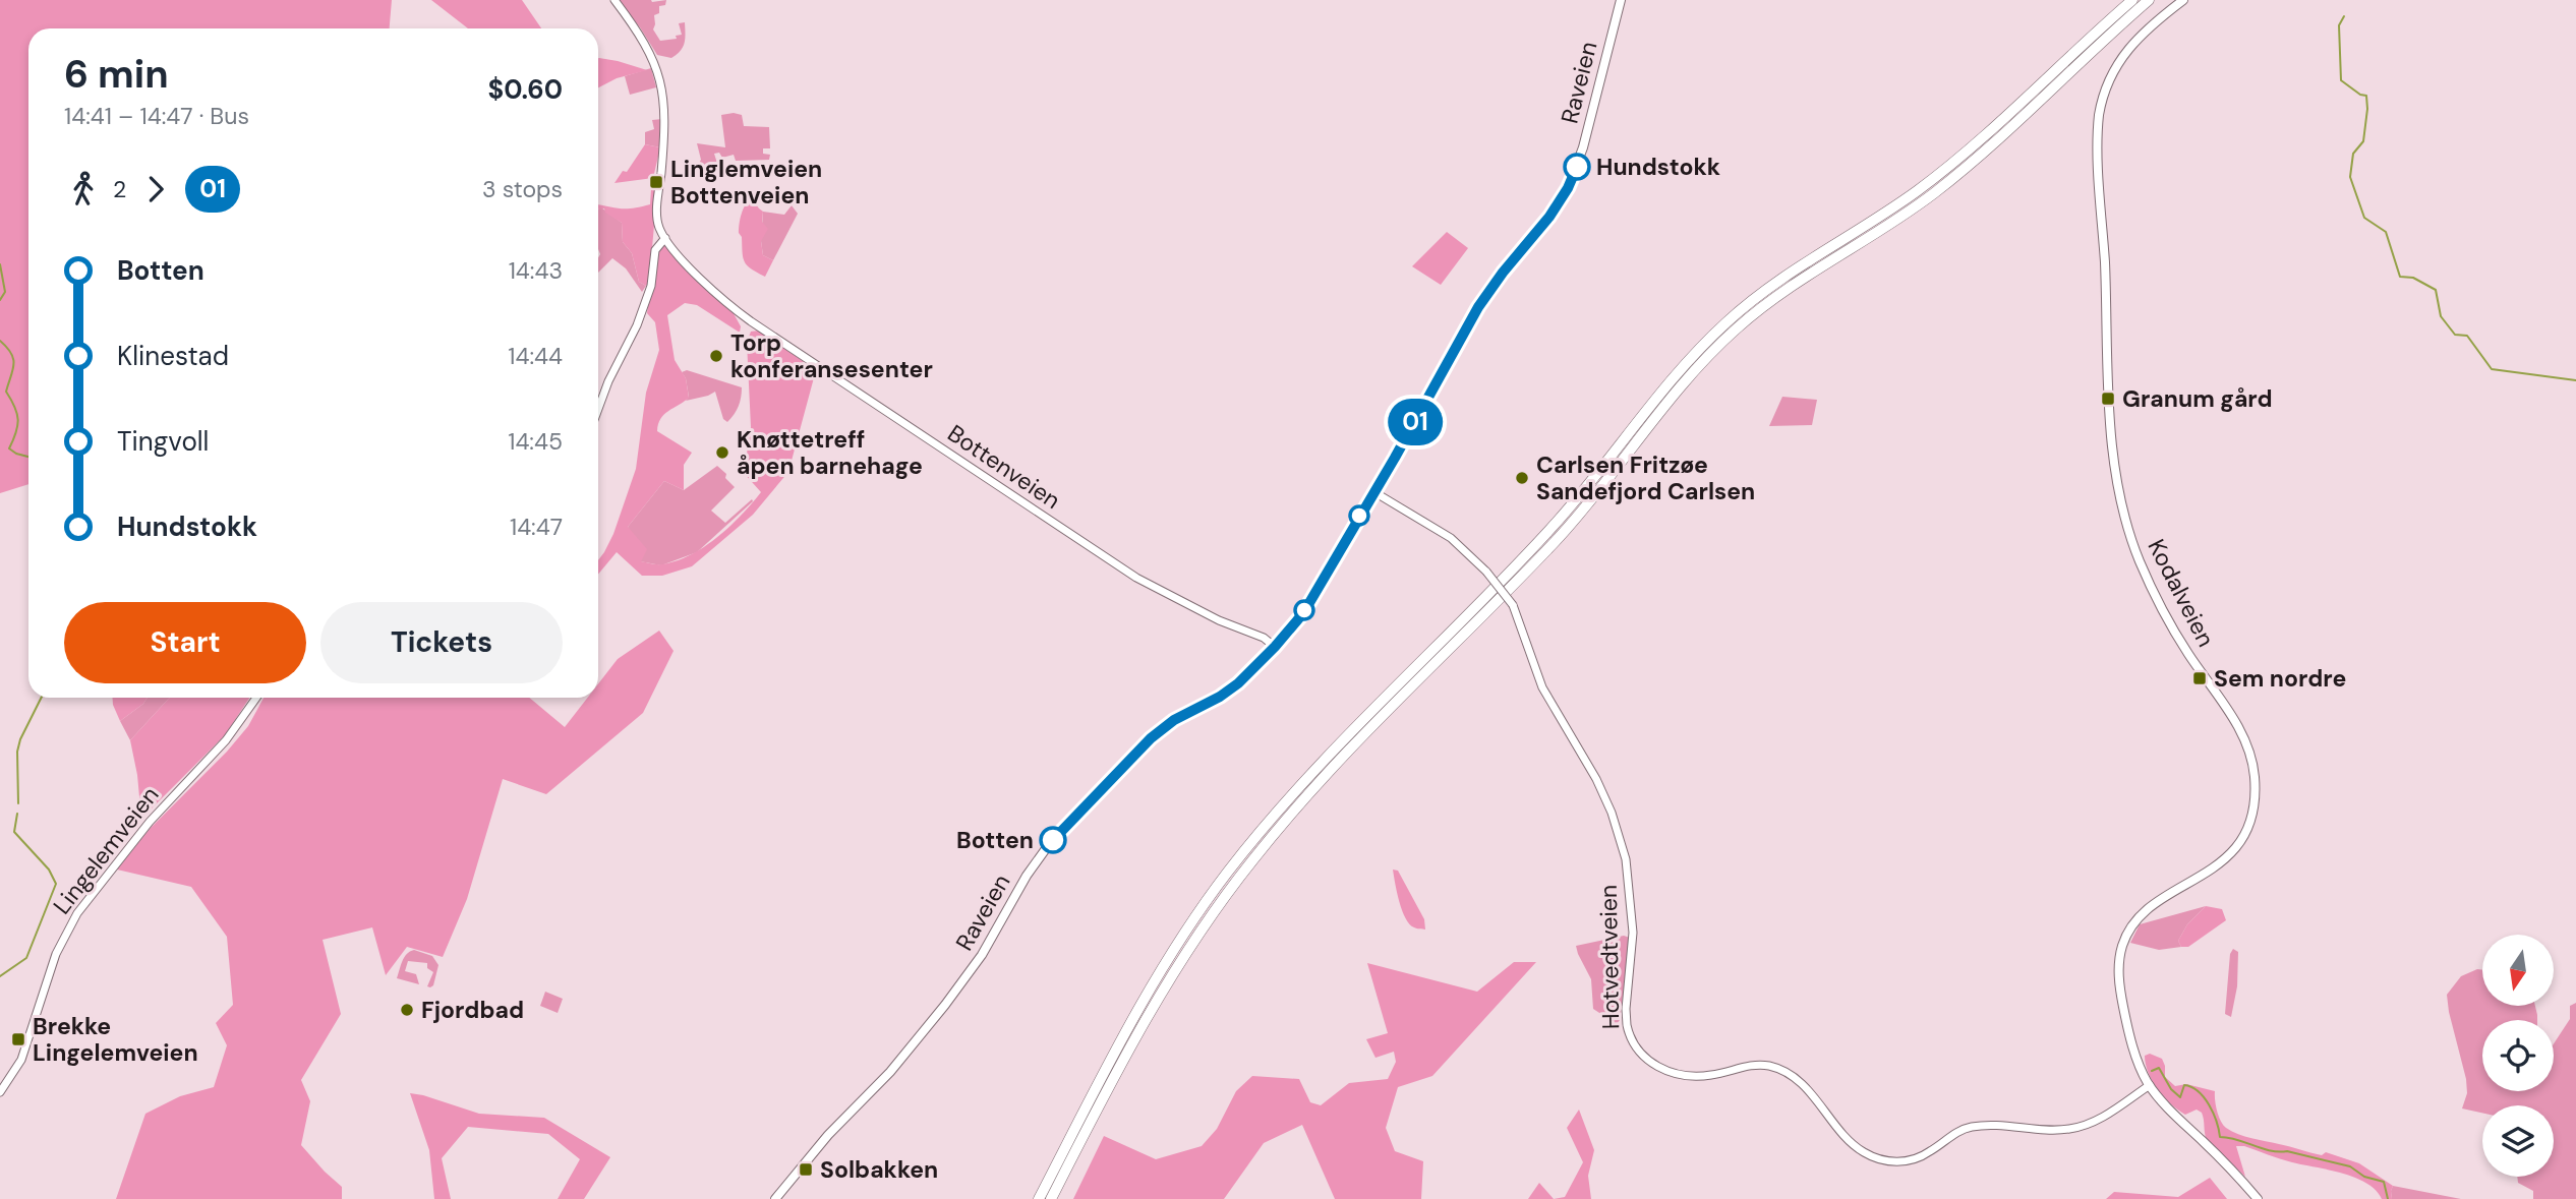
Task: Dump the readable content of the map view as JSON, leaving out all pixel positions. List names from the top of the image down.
{
  "streets": {
    "main road": [
      "Raveien",
      "Bottenveien",
      "Kodalveien",
      "Lingelemveien",
      "Hotvedtveien"
    ]
  },
  "crossings": [
    ["Raveien", "Bottenveien"],
    ["Raveien", "Hotvedtveien"],
    ["Kodalveien", "Hotvedtveien"]
  ],
  "places": {
    "other": [
      "Hundstokk",
      "Torp konferansesenter",
      "Knøttetreff åpen barnehage",
      "Carlsen Fritzøe Sandefjord Carlsen",
      "Botten",
      "Fjordbad"
    ],
    "transit": [
      "Linglemveien Bottenveien",
      "Granum gård",
      "Sem nordre",
      "Brekke Lingelemveien",
      "Solbakken"
    ]
  },
  "lines": ["bus line 01"],
  "north": "bottom",
  "page": {
    "on_map": "01",
    "heading": ["6 min", "14:41 – 14:47 · Bus", "$0.60"],
    "legs": ["2", "01", "3 stops"],
    "list": [
      {
        "name": "Botten",
        "value": "14:43"
      },
      {
        "name": "Klinestad",
        "value": "14:44"
      },
      {
        "name": "Tingvoll",
        "value": "14:45"
      },
      {
        "name": "Hundstokk",
        "value": "14:47"
      }
    ],
    "buttons": ["Start", "Tickets"]
  }
}
